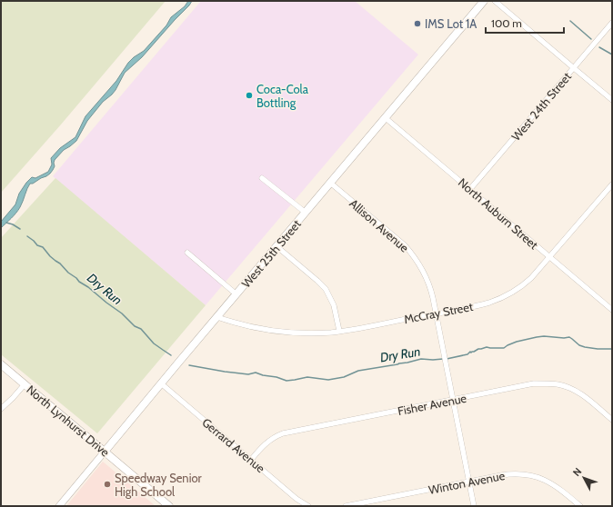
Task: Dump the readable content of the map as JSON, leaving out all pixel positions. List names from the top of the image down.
{
  "streets": {
    "main road": ["West 25th Street", "North Lynhurst Drive"],
    "street": [
      "West 24th Street",
      "North Auburn Street",
      "Allison Avenue",
      "McCray Street",
      "Fisher Avenue",
      "Gerrard Avenue",
      "Winton Avenue"
    ]
  },
  "crossings": [
    ["West 24th Street", "North Auburn Street"],
    ["North Auburn Street", "West 25th Street"],
    ["North Auburn Street", "McCray Street"],
    ["Allison Avenue", "West 25th Street"],
    ["Allison Avenue", "McCray Street"],
    ["Allison Avenue", "Fisher Avenue"],
    ["Allison Avenue", "Winton Avenue"],
    ["West 25th Street", "McCray Street"],
    ["West 25th Street", "North Lynhurst Drive"],
    ["West 25th Street", "Gerrard Avenue"],
    ["Fisher Avenue", "Gerrard Avenue"]
  ],
  "water": ["Dry Run"],
  "places": ["IMS Lot 1A", "Coca-Cola Bottling", "Speedway Senior High School"],
  "scale_bar": "100 m",
  "north": "top left"
}
